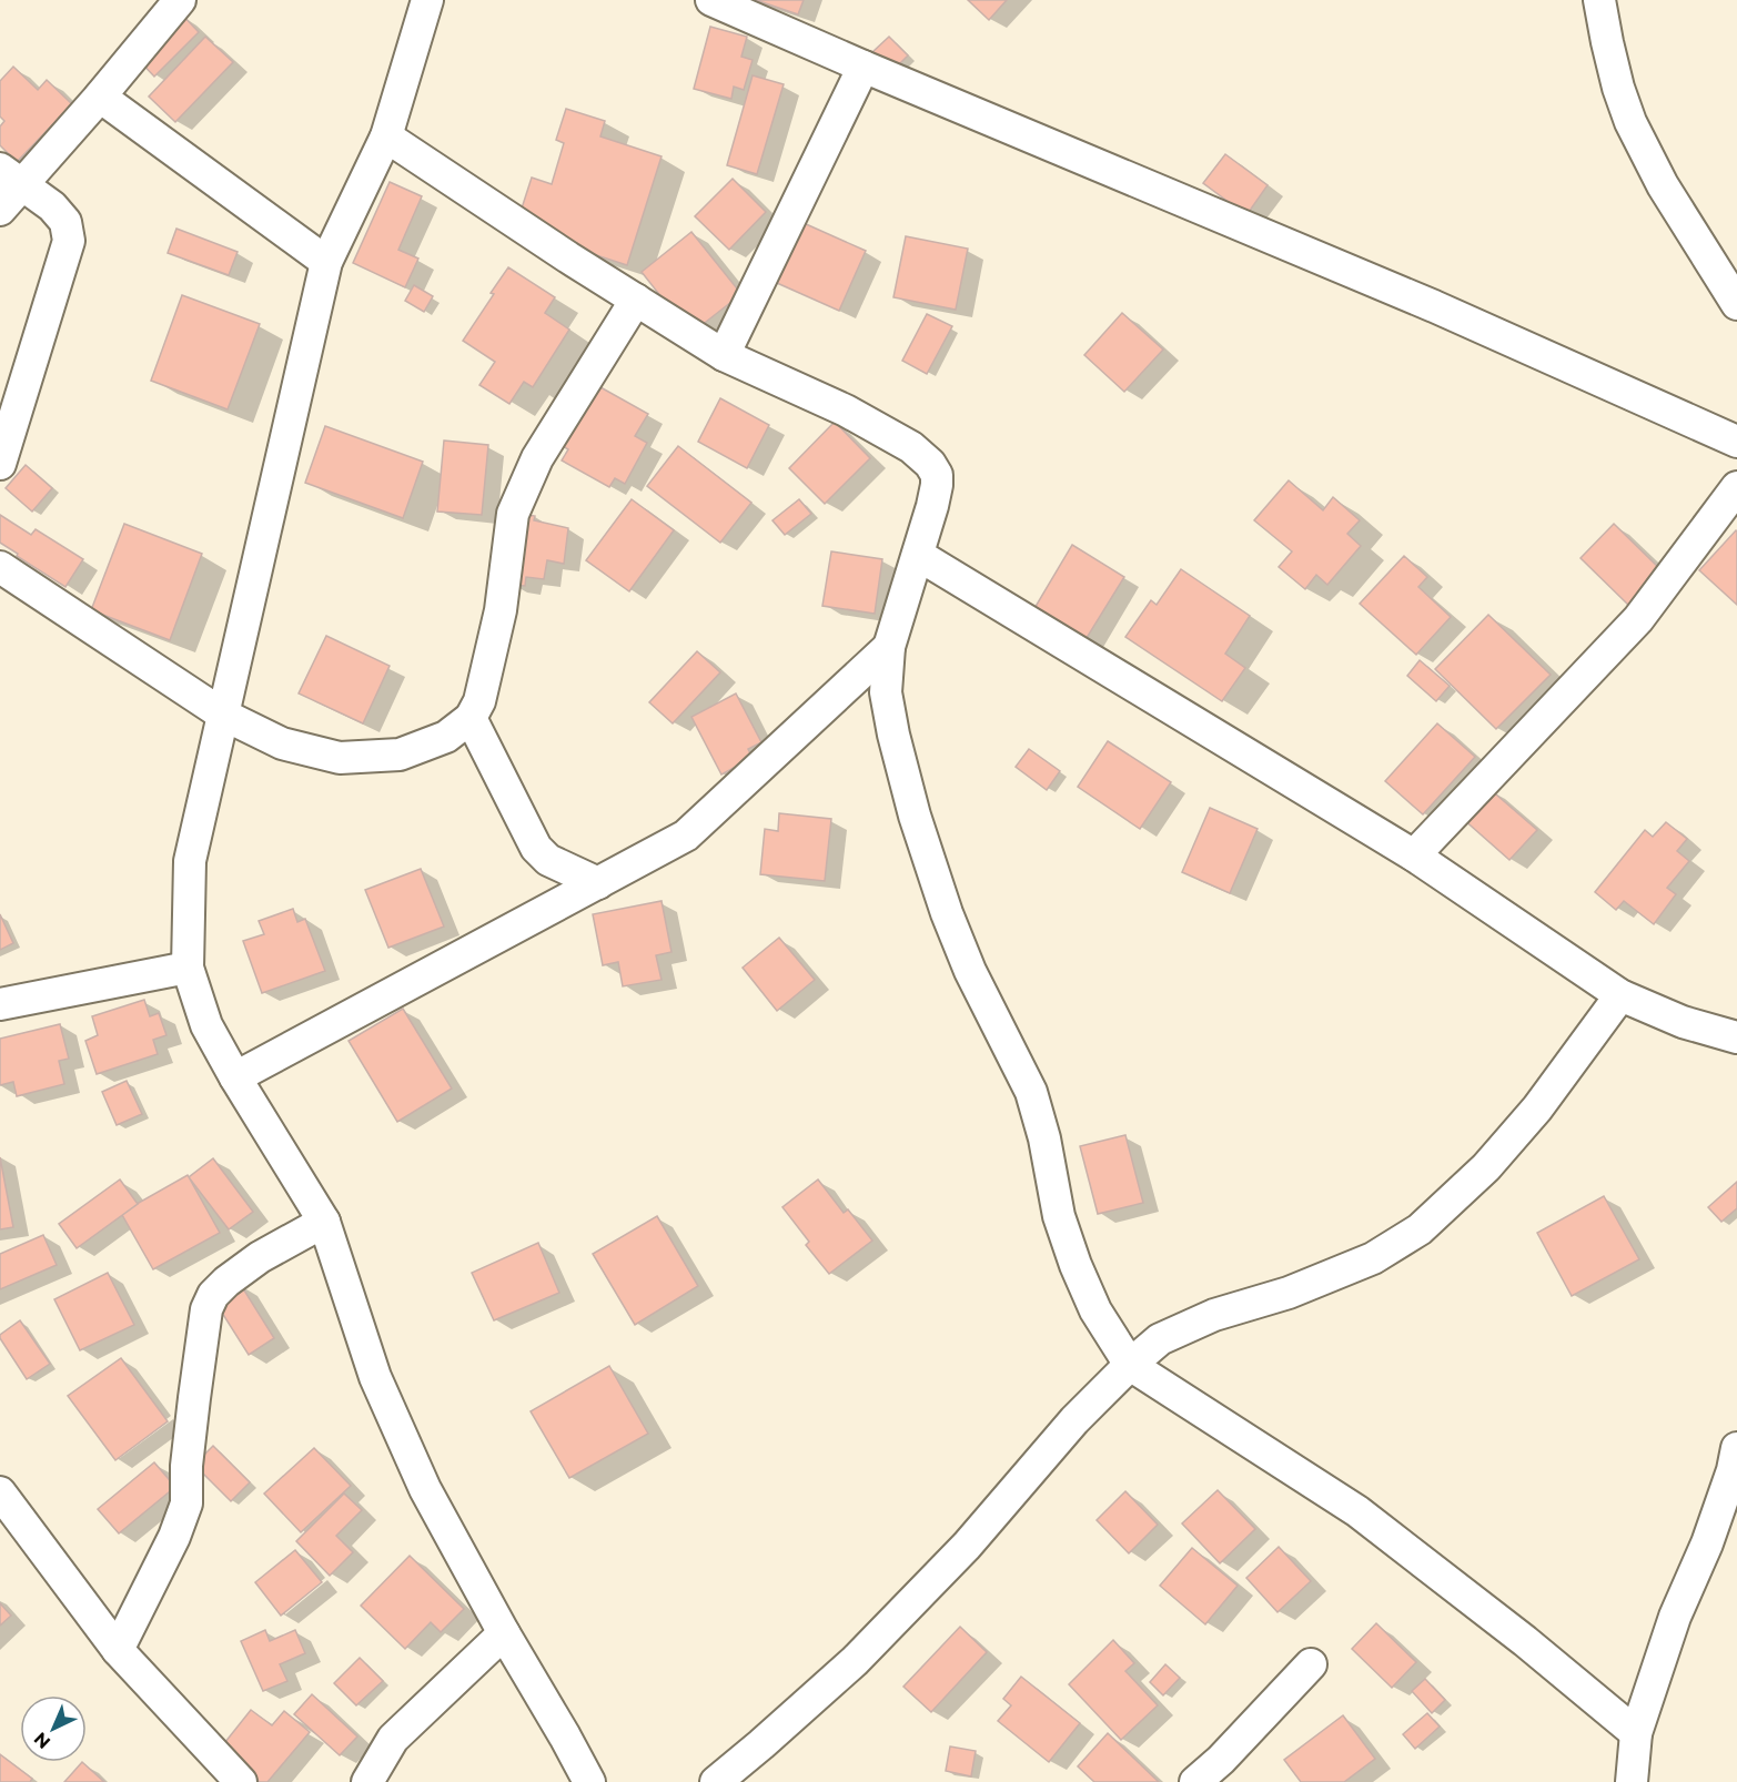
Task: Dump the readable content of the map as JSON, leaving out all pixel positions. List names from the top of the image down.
{
  "north": "bottom left"
}
